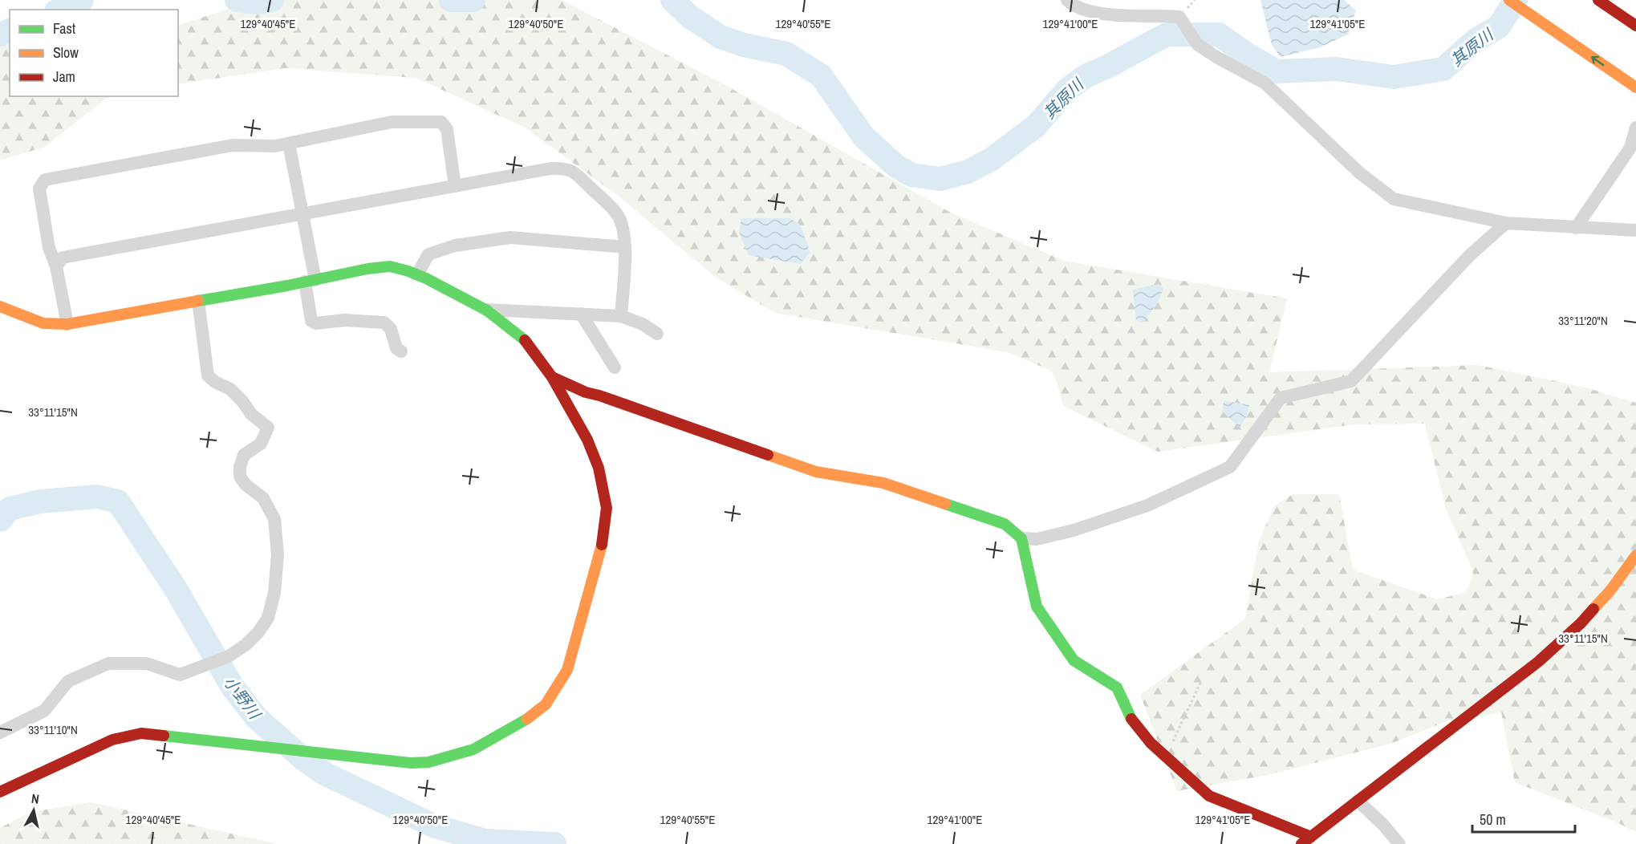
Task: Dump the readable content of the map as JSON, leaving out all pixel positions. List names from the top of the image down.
{
  "water": ["其原川", "小野川"],
  "legend": ["Fast", "Slow", "Jam"],
  "scale_bar": "50 m",
  "north": "top",
  "coordinates": [
    "129°40'45\"E",
    "129°40'50\"E",
    "129°40'55\"E",
    "129°41'00\"E",
    "129°41'05\"E",
    "33°11'20\"N",
    "33°11'15\"N",
    "33°11'10\"N"
  ]
}
